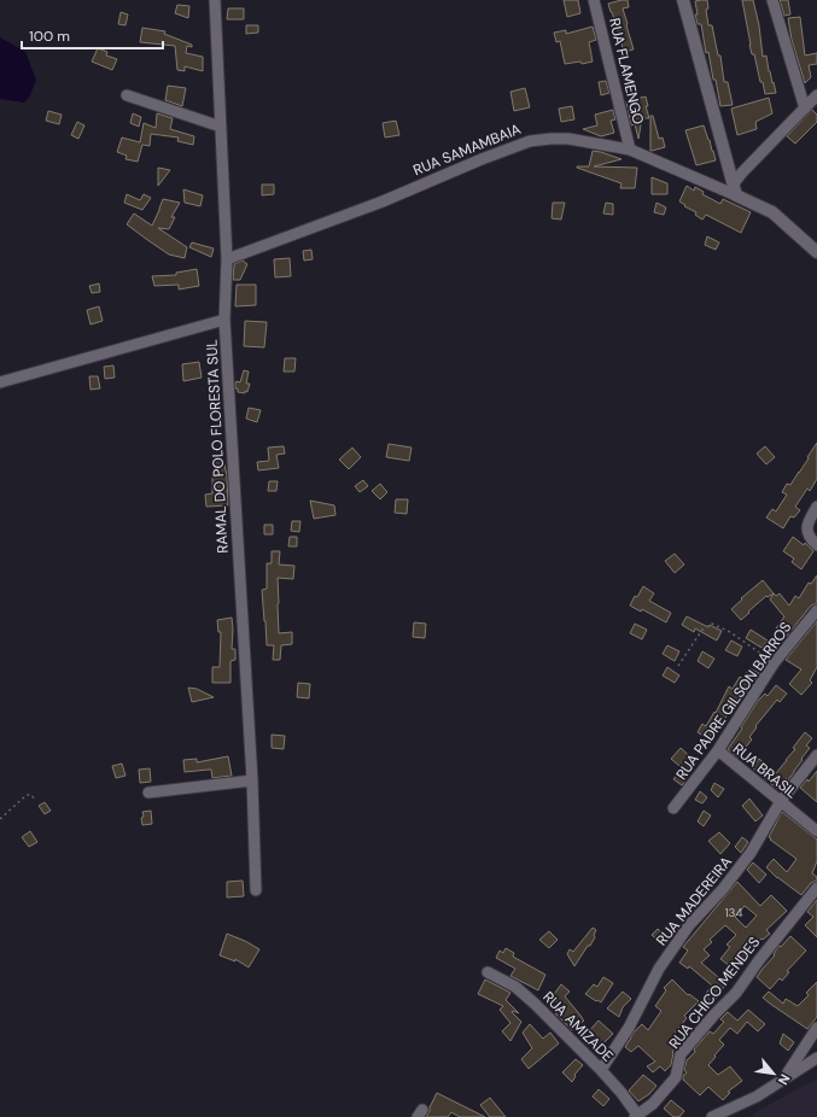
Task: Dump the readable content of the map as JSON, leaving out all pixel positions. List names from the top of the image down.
{
  "streets": {
    "street": [
      "RUA FLAMENGO",
      "RUA SAMAMBAIA",
      "RAMAL DO POLO FLORESTA SUL",
      "RUA PADRE GILSON BARROS",
      "RUA BRASIL",
      "RUA MADEREIRA",
      "RUA CHICO MENDES",
      "RUA AMIZADE"
    ]
  },
  "crossings": [
    ["RUA FLAMENGO", "RUA SAMAMBAIA"],
    ["RUA SAMAMBAIA", "RAMAL DO POLO FLORESTA SUL"],
    ["RUA PADRE GILSON BARROS", "RUA BRASIL"],
    ["RUA BRASIL", "RUA MADEREIRA"],
    ["RUA MADEREIRA", "RUA AMIZADE"],
    ["RUA CHICO MENDES", "RUA AMIZADE"]
  ],
  "house_numbers": ["134"],
  "scale_bar": "100 m",
  "north": "bottom right"
}
